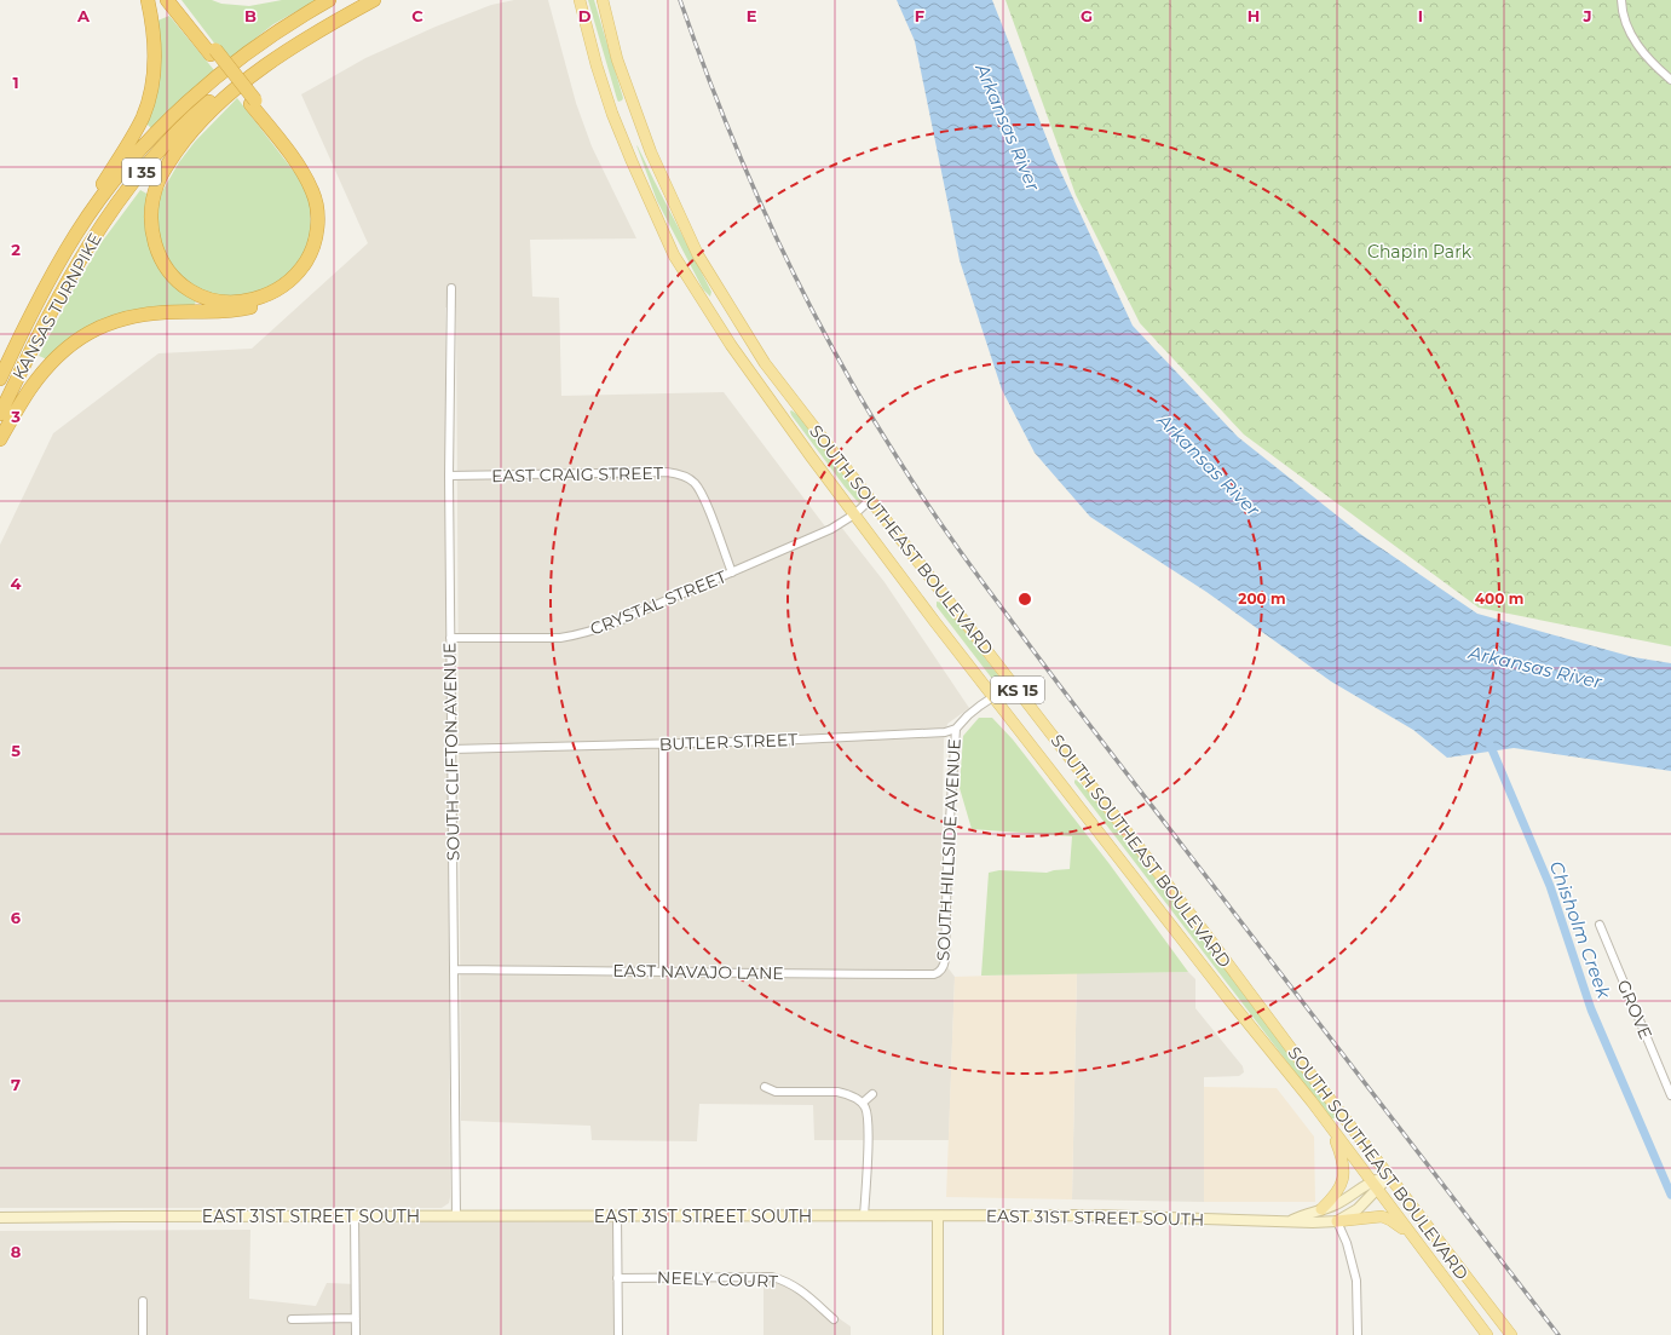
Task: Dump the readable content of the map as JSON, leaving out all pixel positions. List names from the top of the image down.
{
  "streets": {
    "highway": ["I 35", "KANSAS TURNPIKE"],
    "main road": ["SOUTH SOUTHEAST BOULEVARD", "KS 15"],
    "street": [
      "EAST CRAIG STREET",
      "CRYSTAL STREET",
      "BUTLER STREET",
      "SOUTH CLIFTON AVENUE",
      "SOUTH HILLSIDE AVENUE",
      "EAST NAVAJO LANE",
      "GROVE",
      "EAST 31ST STREET SOUTH",
      "NEELY COURT"
    ]
  },
  "crossings": [
    ["EAST CRAIG STREET", "CRYSTAL STREET"],
    ["EAST CRAIG STREET", "SOUTH CLIFTON AVENUE"],
    ["SOUTH SOUTHEAST BOULEVARD", "CRYSTAL STREET"],
    ["SOUTH SOUTHEAST BOULEVARD", "EAST 31ST STREET SOUTH"],
    ["CRYSTAL STREET", "SOUTH CLIFTON AVENUE"],
    ["BUTLER STREET", "SOUTH CLIFTON AVENUE"],
    ["BUTLER STREET", "SOUTH HILLSIDE AVENUE"],
    ["SOUTH CLIFTON AVENUE", "EAST NAVAJO LANE"],
    ["SOUTH CLIFTON AVENUE", "EAST 31ST STREET SOUTH"],
    ["SOUTH HILLSIDE AVENUE", "EAST NAVAJO LANE"]
  ],
  "water": ["Arkansas River", "Chisholm Creek"],
  "parks": ["Chapin Park"],
  "grid": {
    "columns": [
      "A",
      "B",
      "C",
      "D",
      "E",
      "F",
      "G",
      "H",
      "I",
      "J"
    ],
    "rows": [
      "1",
      "2",
      "3",
      "4",
      "5",
      "6",
      "7",
      "8"
    ]
  },
  "rings": ["200 m", "400 m"]
}
